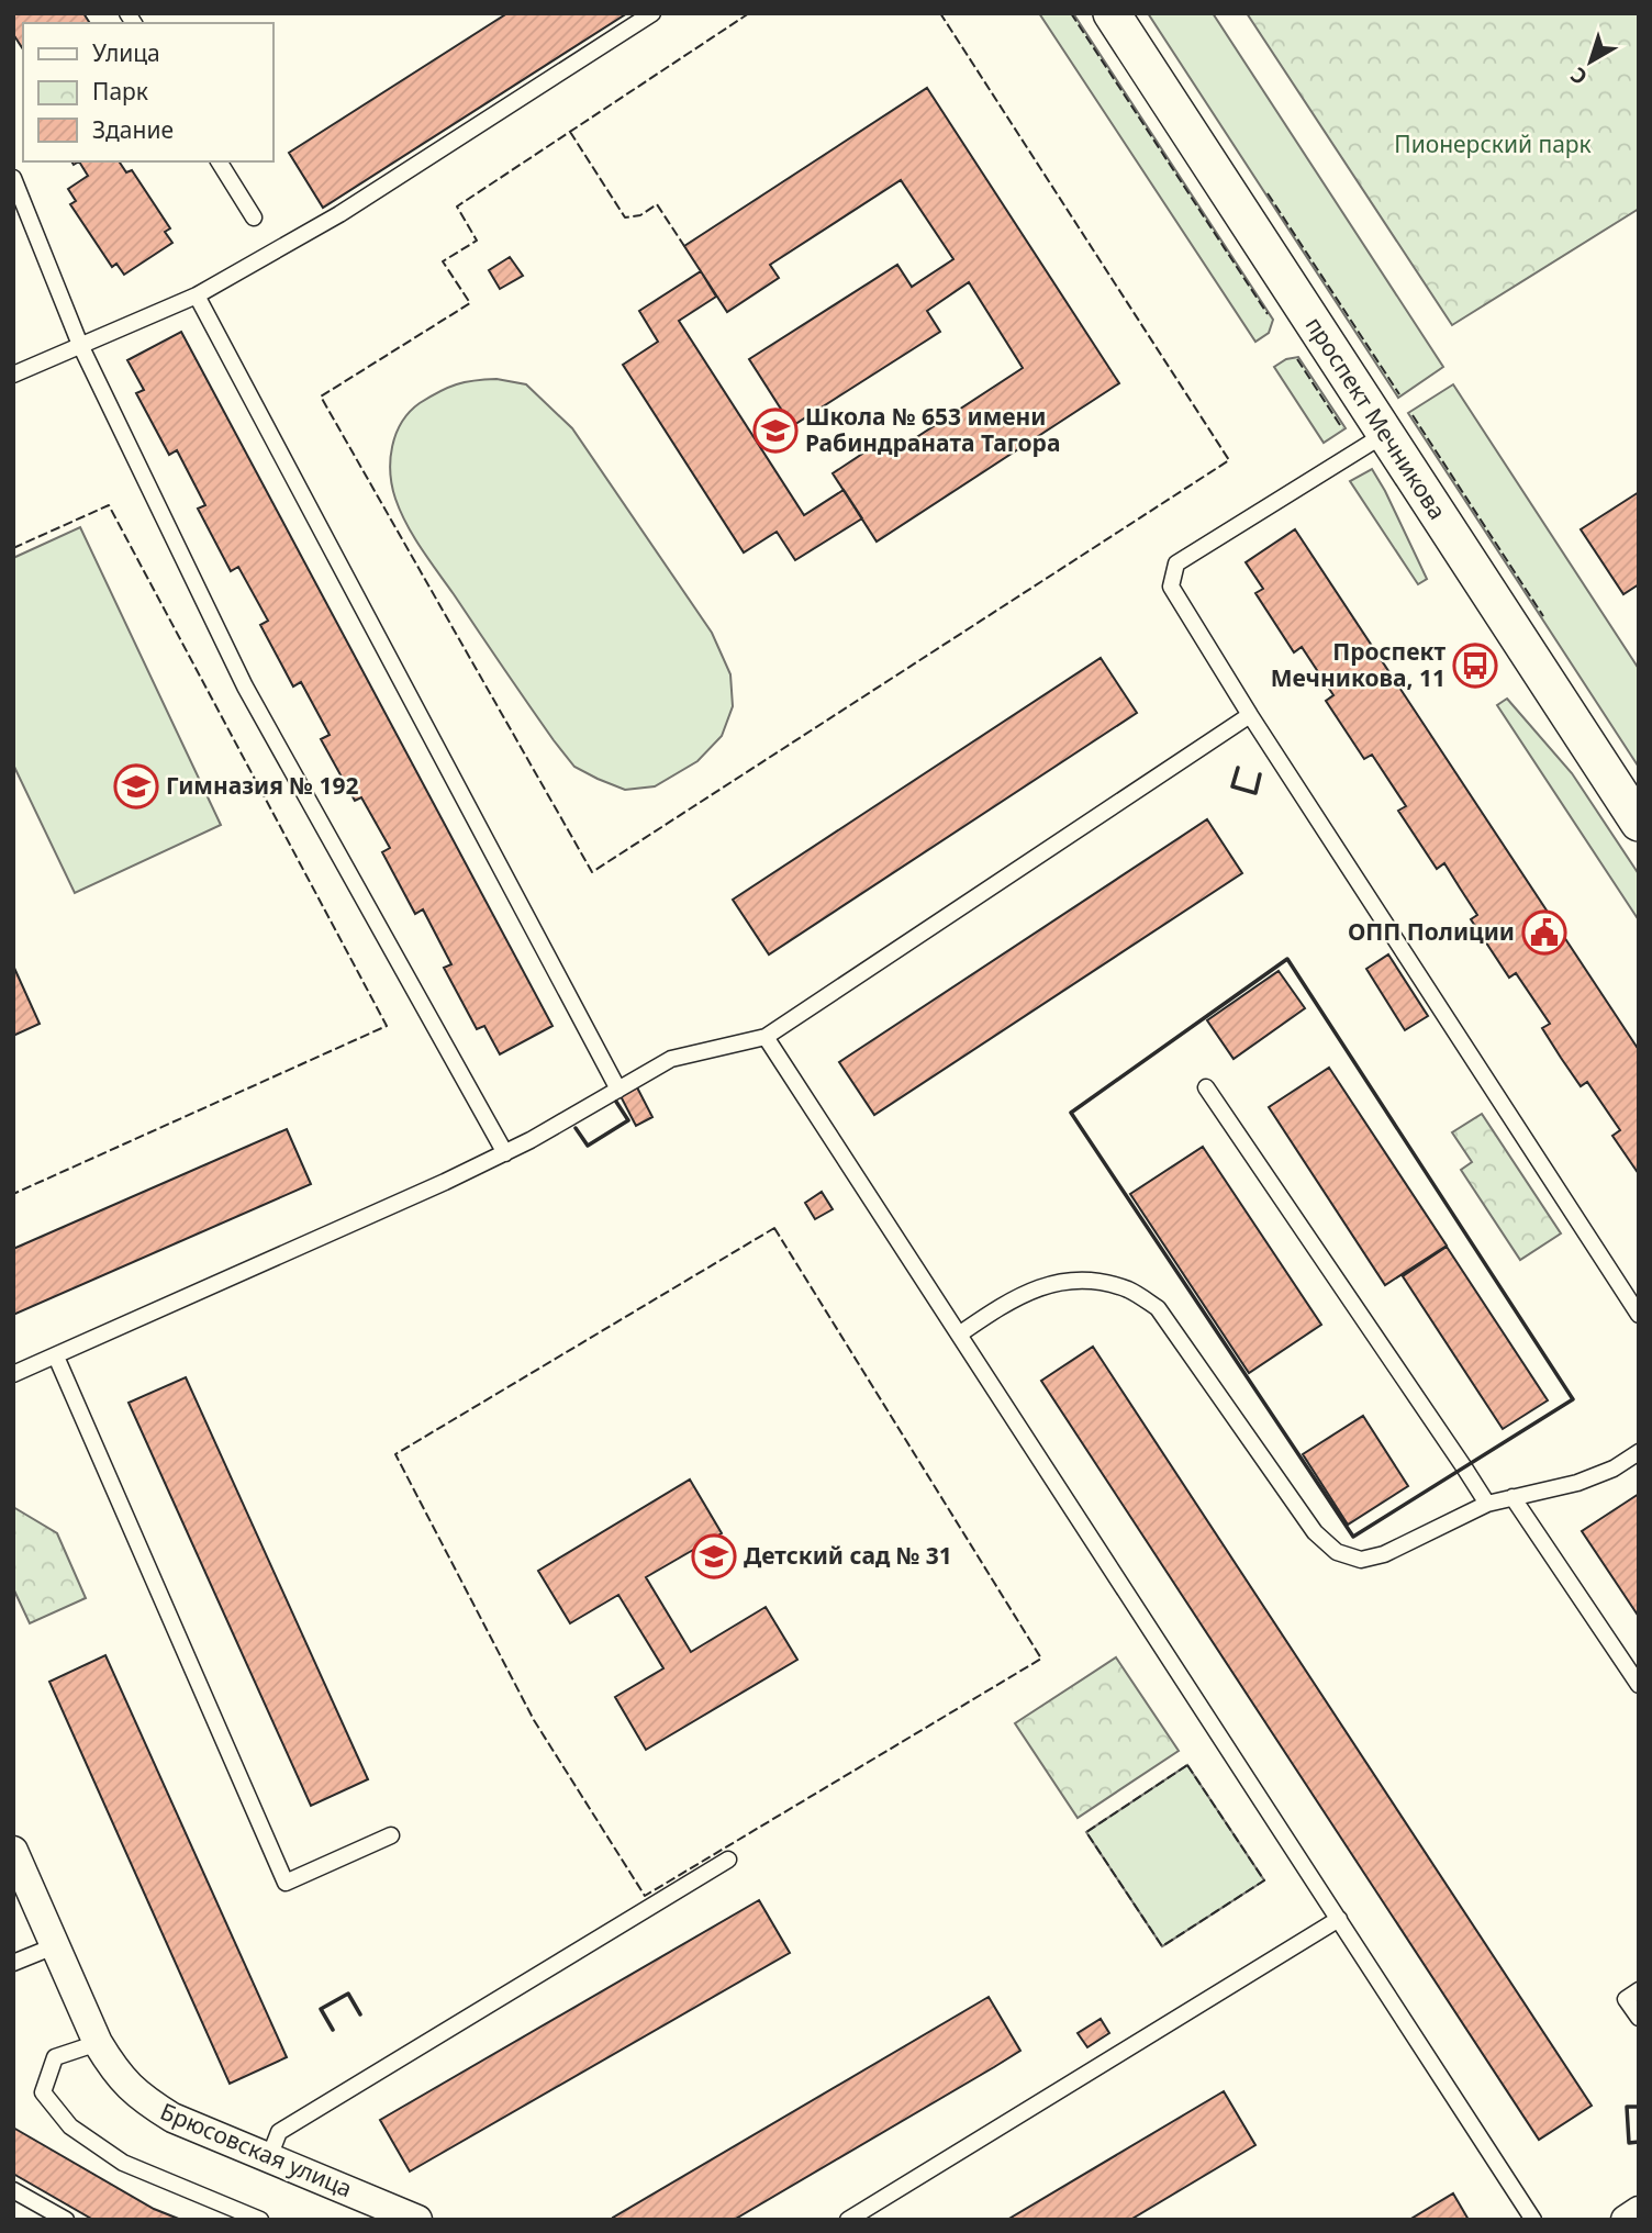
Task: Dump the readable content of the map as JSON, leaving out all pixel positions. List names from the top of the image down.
{
  "streets": {
    "street": ["проспект Мечникова", "Брюсовская улица"]
  },
  "parks": ["Пионерский парк"],
  "places": {
    "school or university": ["Школа № 653 имени Рабиндраната Тагора", "Гимназия № 192", "Детский сад № 31"],
    "bus stop": ["Проспект Мечникова, 11"],
    "public building": ["ОПП Полиции"]
  },
  "legend": ["Улица", "Парк", "Здание"],
  "north": "bottom left"
}
